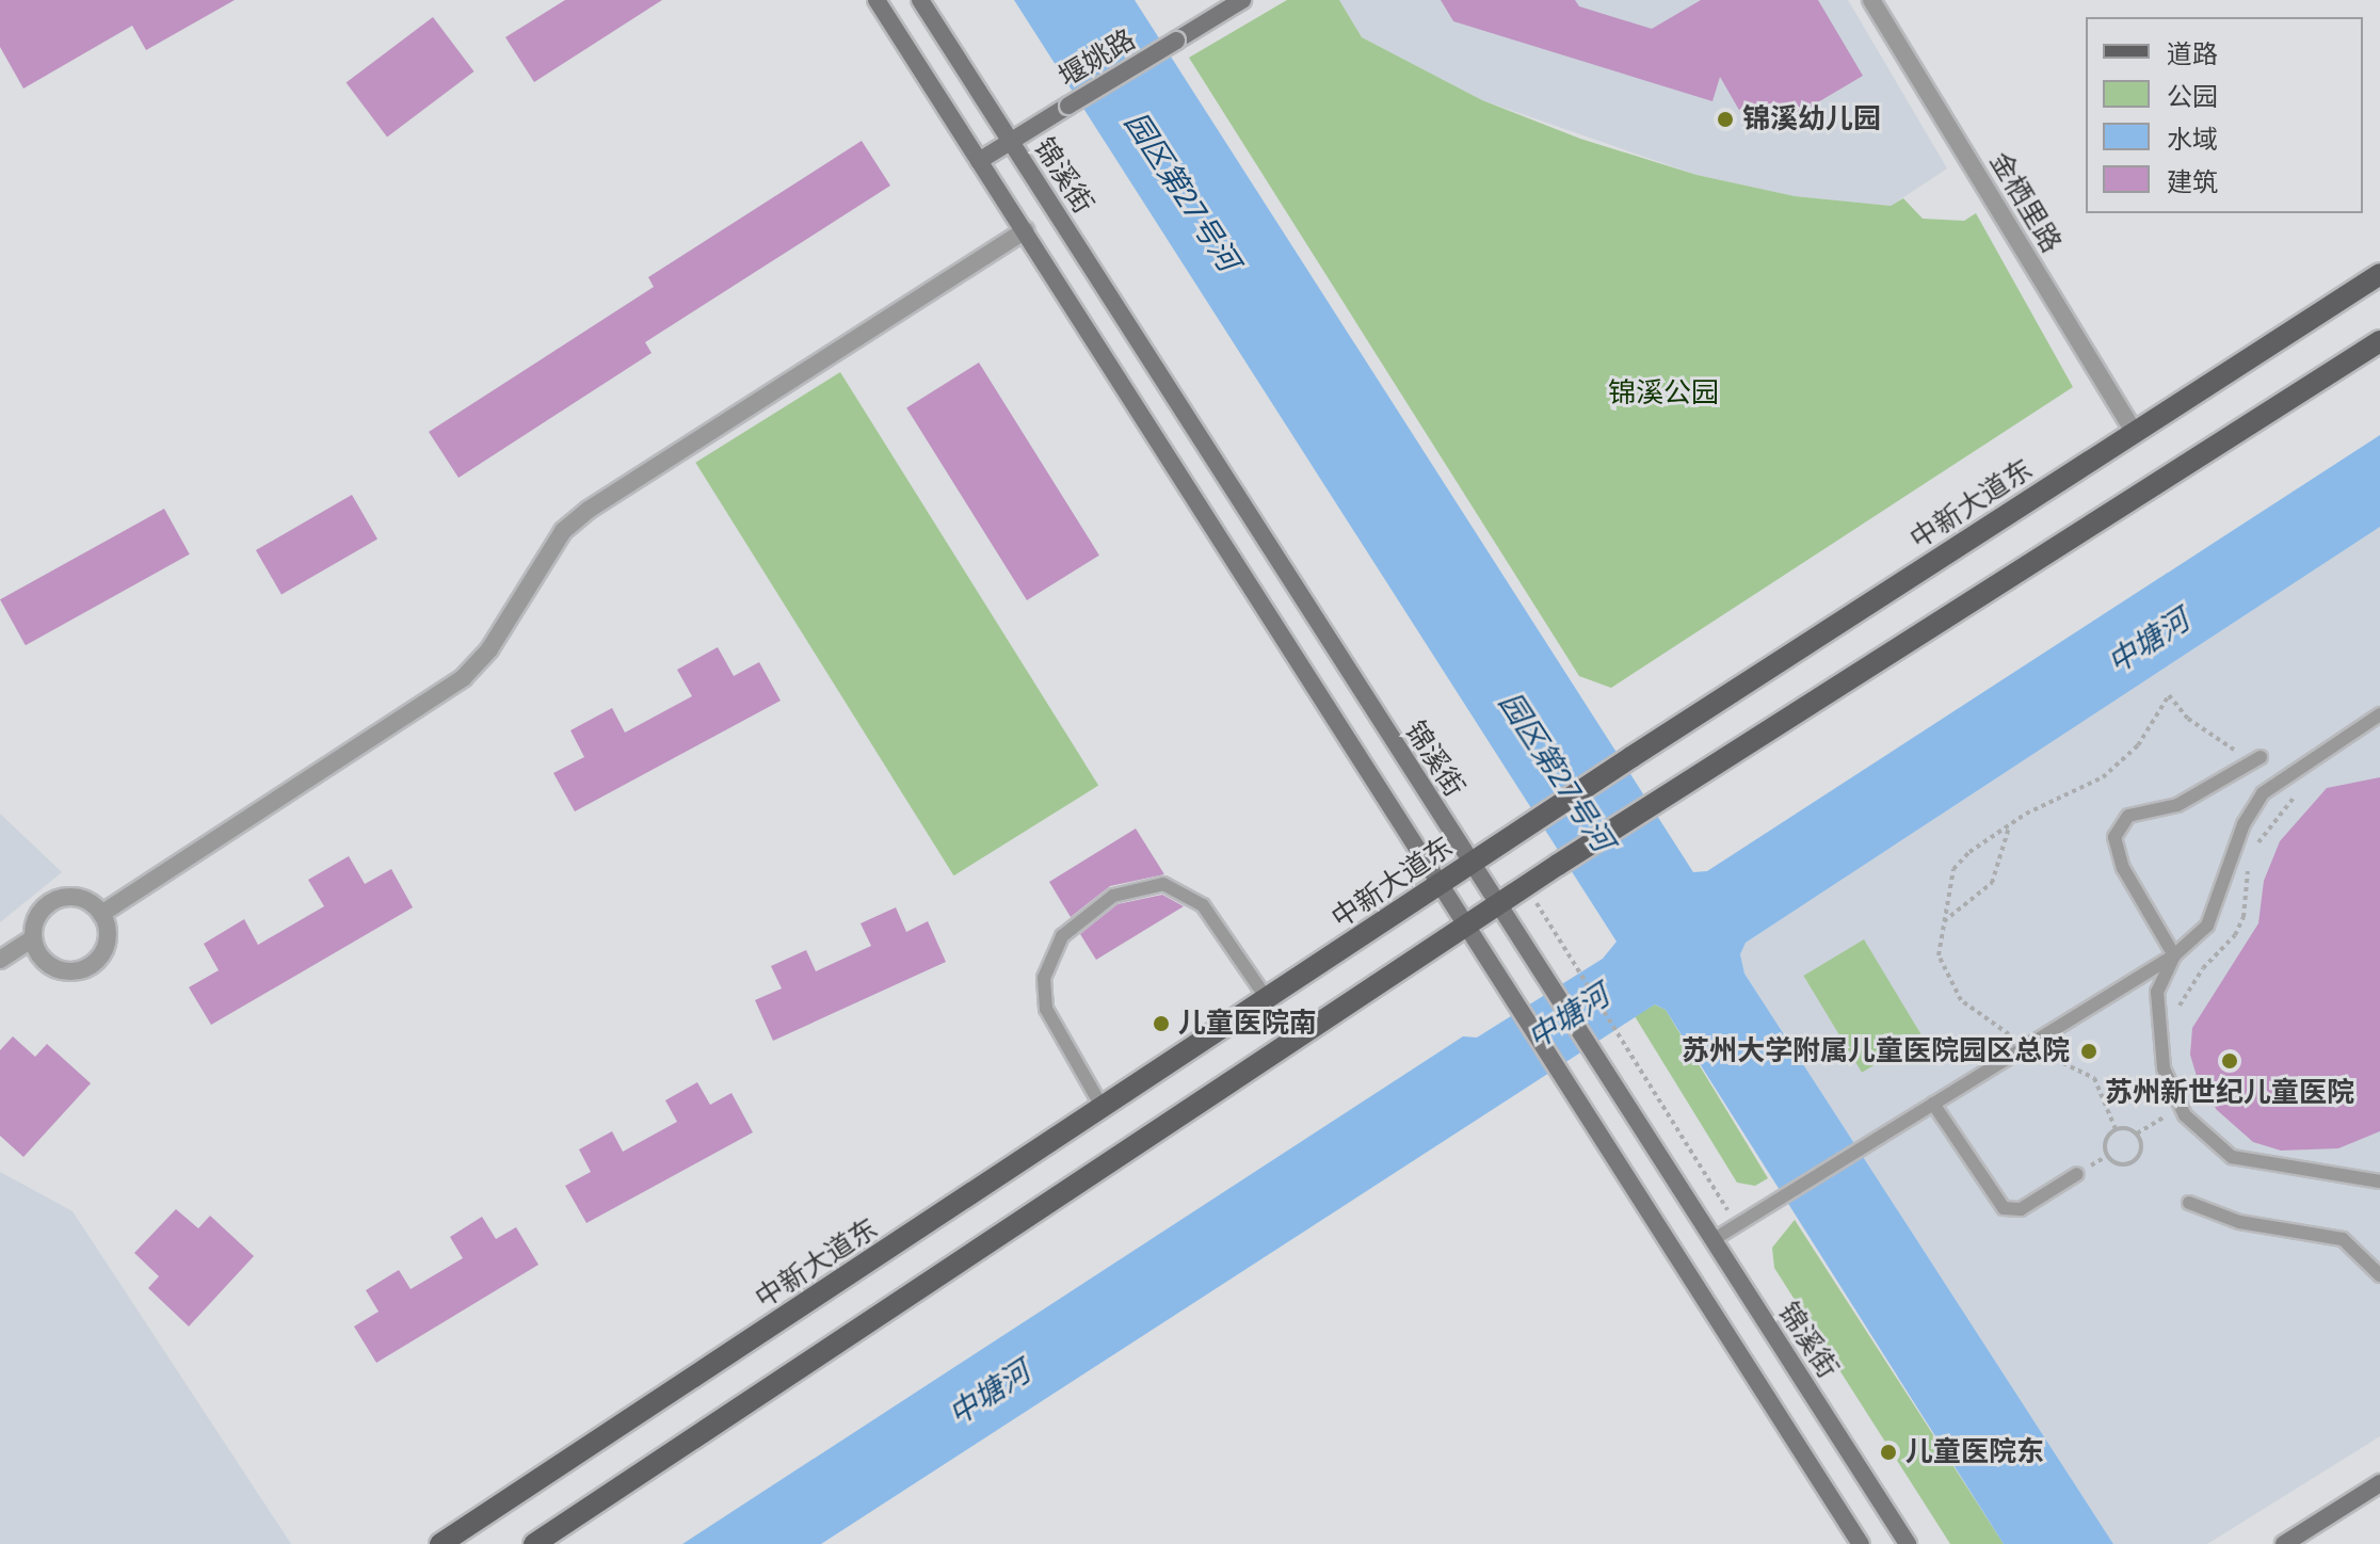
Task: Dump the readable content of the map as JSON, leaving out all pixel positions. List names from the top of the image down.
{
  "streets": {
    "main road": ["堰姚路", "锦溪街", "中新大道东"],
    "street": ["金栖里路"]
  },
  "crossings": [
    ["堰姚路", "锦溪街"],
    ["锦溪街", "中新大道东"],
    ["金栖里路", "中新大道东"]
  ],
  "water": ["园区第27号河", "中塘河"],
  "parks": ["锦溪公园"],
  "places": [
    "锦溪幼儿园",
    "儿童医院南",
    "苏州大学附属儿童医院园区总院",
    "苏州新世纪儿童医院",
    "儿童医院东"
  ],
  "legend": [
    "道路",
    "公园",
    "水域",
    "建筑"
  ]
}
